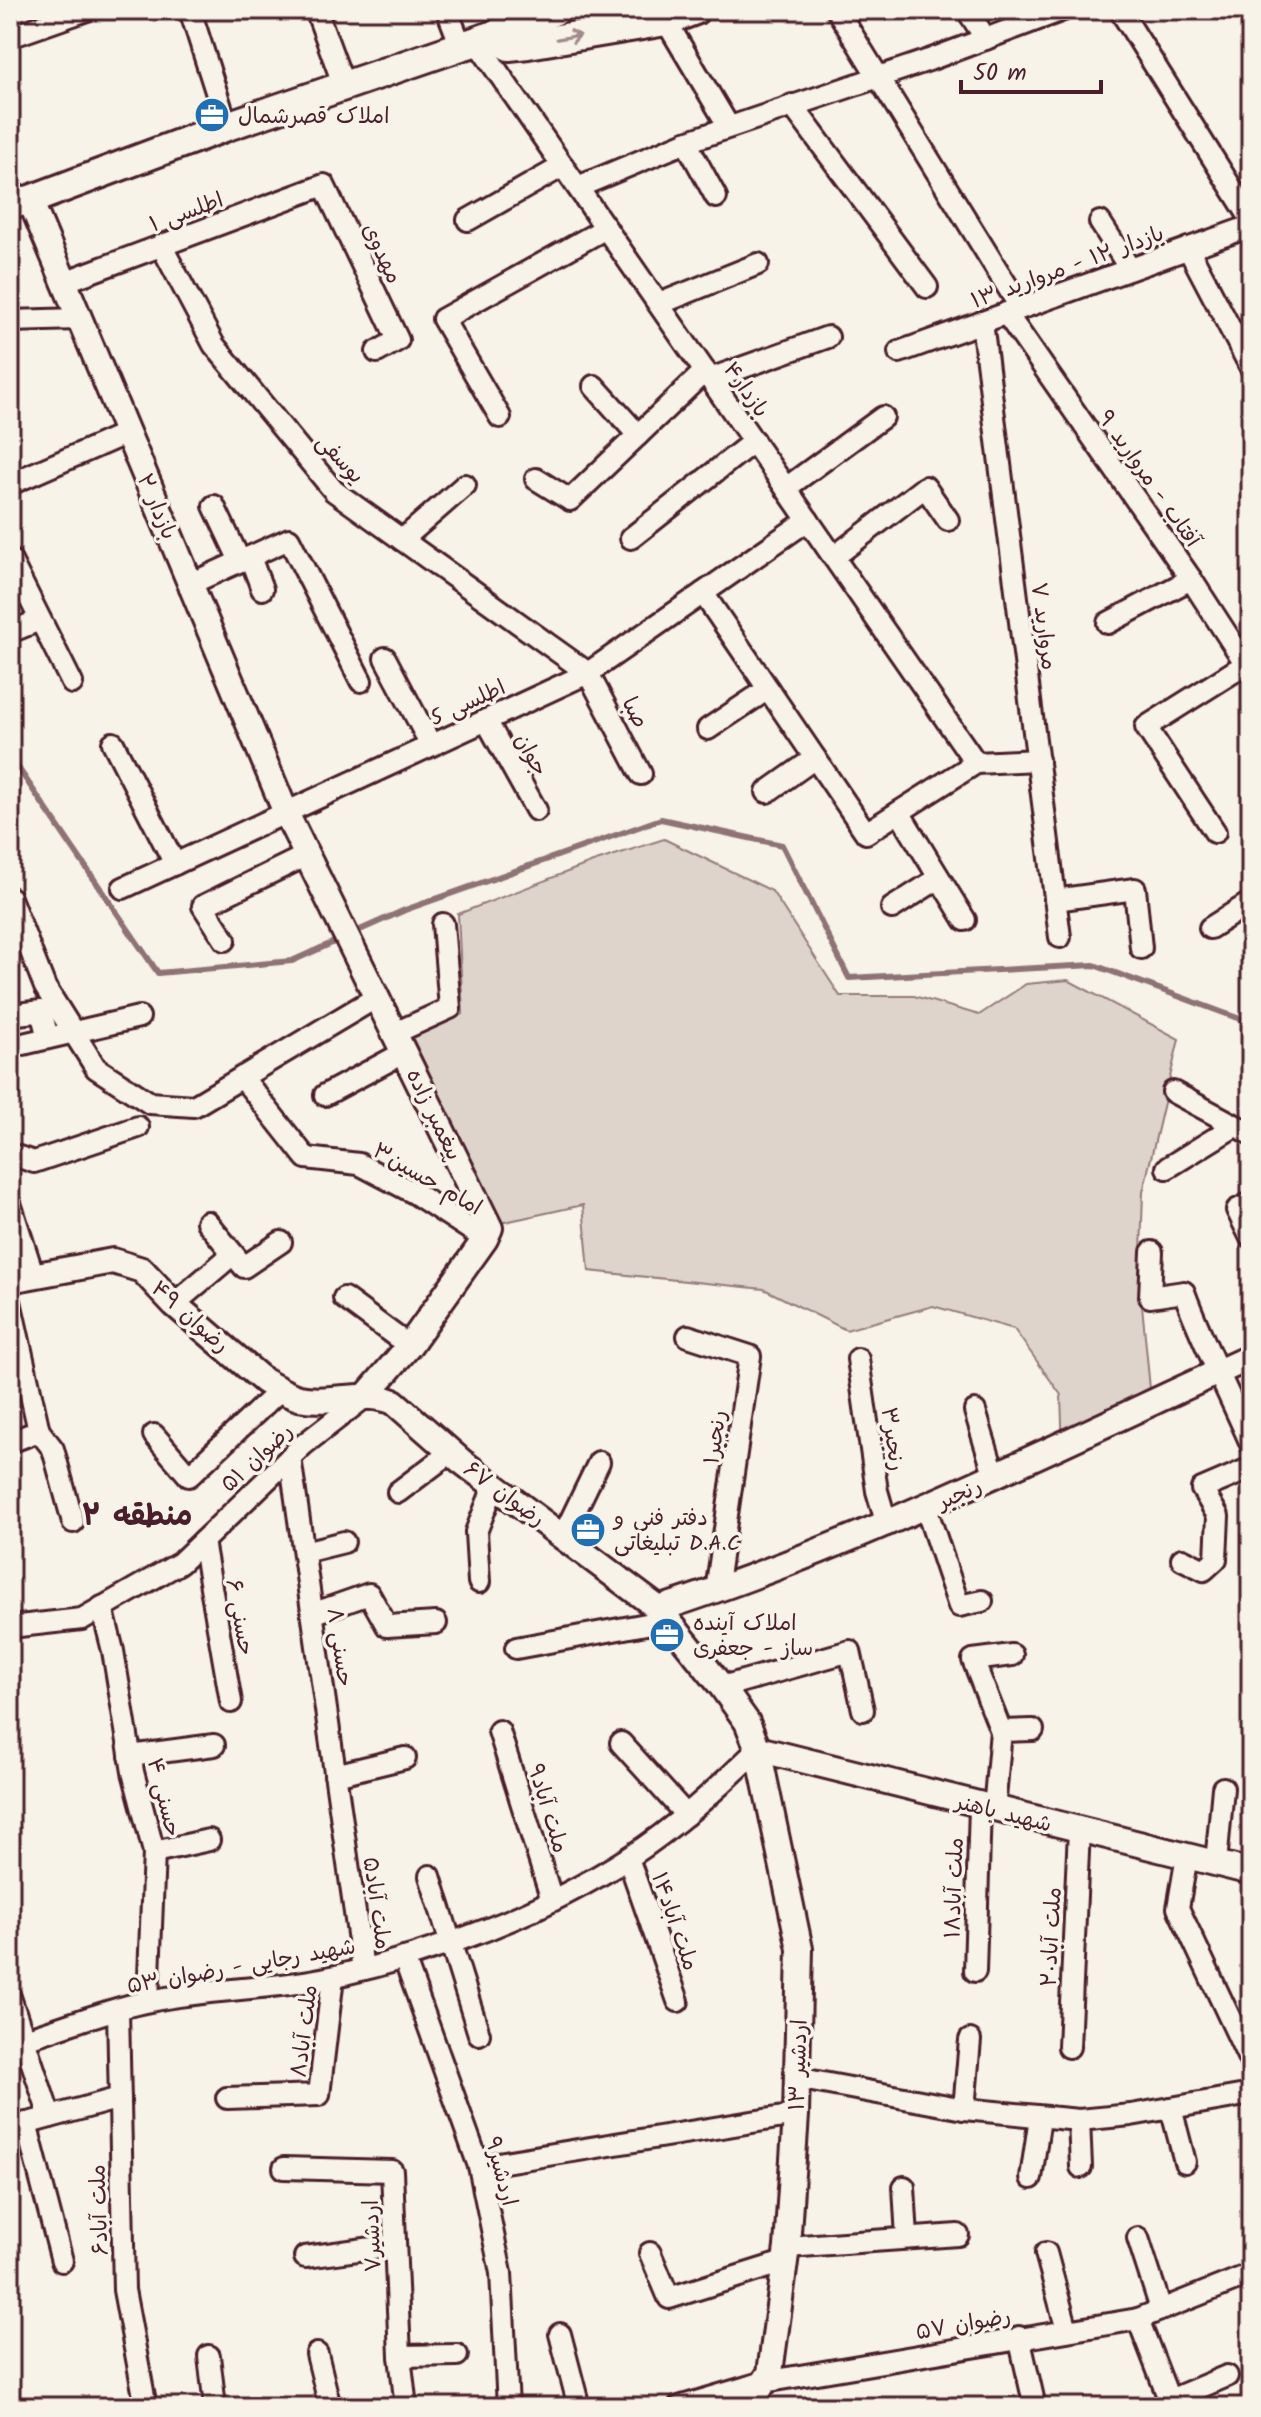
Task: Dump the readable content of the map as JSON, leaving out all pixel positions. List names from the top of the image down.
{
  "streets": {
    "street": [
      "اطلسی ۱",
      "مهدوی",
      "بازدار ۱۲ - مروارید ۱۳",
      "بازدار۴",
      "یوسفی",
      "آفتاب - مروارید ۹",
      "بازدار ۲",
      "مروارید ۷",
      "اطلسی 5",
      "صبا",
      "جوان",
      "پیغمبر زاده",
      "امام حسین۳",
      "رضوان ۴۹",
      "رنجبر۱",
      "رنجبر۳",
      "رضوان ۵۱",
      "رضوان ۶۷",
      "رنجبر",
      "حسنی ۶",
      "حسنی ۸",
      "حسنی ۴",
      "ملت آباد۹",
      "شهید باهنر",
      "ملت آباد۱۸",
      "ملت آباد۵",
      "ملت آباد۱۴",
      "ملت آباد۲۰",
      "شهید رجایی - رضوان ۵۳",
      "ملت آباد۸",
      "اردشیر ۱۳",
      "اردشیر۹",
      "ملت آباد۶",
      "اردشیر۷",
      "رضوان ۵۷"
    ]
  },
  "crossings": [
    ["اطلسی ۱", "مهدوی"],
    ["اطلسی ۱", "یوسفی"],
    ["اطلسی ۱", "بازدار ۲"],
    ["بازدار ۱۲ - مروارید ۱۳", "آفتاب - مروارید ۹"],
    ["بازدار ۱۲ - مروارید ۱۳", "مروارید ۷"],
    ["بازدار۴", "اطلسی 5"],
    ["یوسفی", "اطلسی 5"],
    ["یوسفی", "صبا"],
    ["بازدار ۲", "اطلسی 5"],
    ["بازدار ۲", "پیغمبر زاده"],
    ["اطلسی 5", "صبا"],
    ["اطلسی 5", "جوان"],
    ["اطلسی 5", "پیغمبر زاده"],
    ["پیغمبر زاده", "امام حسین۳"],
    ["رضوان ۴۹", "رضوان ۵۱"],
    ["رضوان ۴۹", "رضوان ۶۷"],
    ["رنجبر۱", "رنجبر"],
    ["رنجبر۳", "رنجبر"],
    ["رضوان ۵۱", "رضوان ۶۷"],
    ["رضوان ۵۱", "حسنی ۶"],
    ["رضوان ۵۱", "حسنی ۸"],
    ["رضوان ۵۱", "حسنی ۴"],
    ["رضوان ۶۷", "رنجبر"],
    ["رضوان ۶۷", "شهید باهنر"],
    ["رضوان ۶۷", "شهید رجایی - رضوان ۵۳"],
    ["رضوان ۶۷", "اردشیر ۱۳"],
    ["حسنی ۸", "ملت آباد۵"],
    ["حسنی ۴", "شهید رجایی - رضوان ۵۳"],
    ["ملت آباد۹", "شهید رجایی - رضوان ۵۳"],
    ["شهید باهنر", "ملت آباد۱۸"],
    ["شهید باهنر", "ملت آباد۲۰"],
    ["شهید باهنر", "شهید رجایی - رضوان ۵۳"],
    ["شهید باهنر", "اردشیر ۱۳"],
    ["ملت آباد۵", "شهید رجایی - رضوان ۵۳"],
    ["ملت آباد۱۴", "شهید رجایی - رضوان ۵۳"],
    ["شهید رجایی - رضوان ۵۳", "ملت آباد۸"],
    ["شهید رجایی - رضوان ۵۳", "اردشیر ۱۳"],
    ["شهید رجایی - رضوان ۵۳", "اردشیر۹"],
    ["شهید رجایی - رضوان ۵۳", "ملت آباد۶"],
    ["اردشیر ۱۳", "رضوان ۵۷"]
  ],
  "districts": ["منطقه ۲"],
  "places": {
    "office": ["املاک قصرشمال", "دفتر فنی و تبلیغاتی D.A.C", "املاک آینده ساز - جعفری"]
  },
  "scale_bar": "50 m"
}
